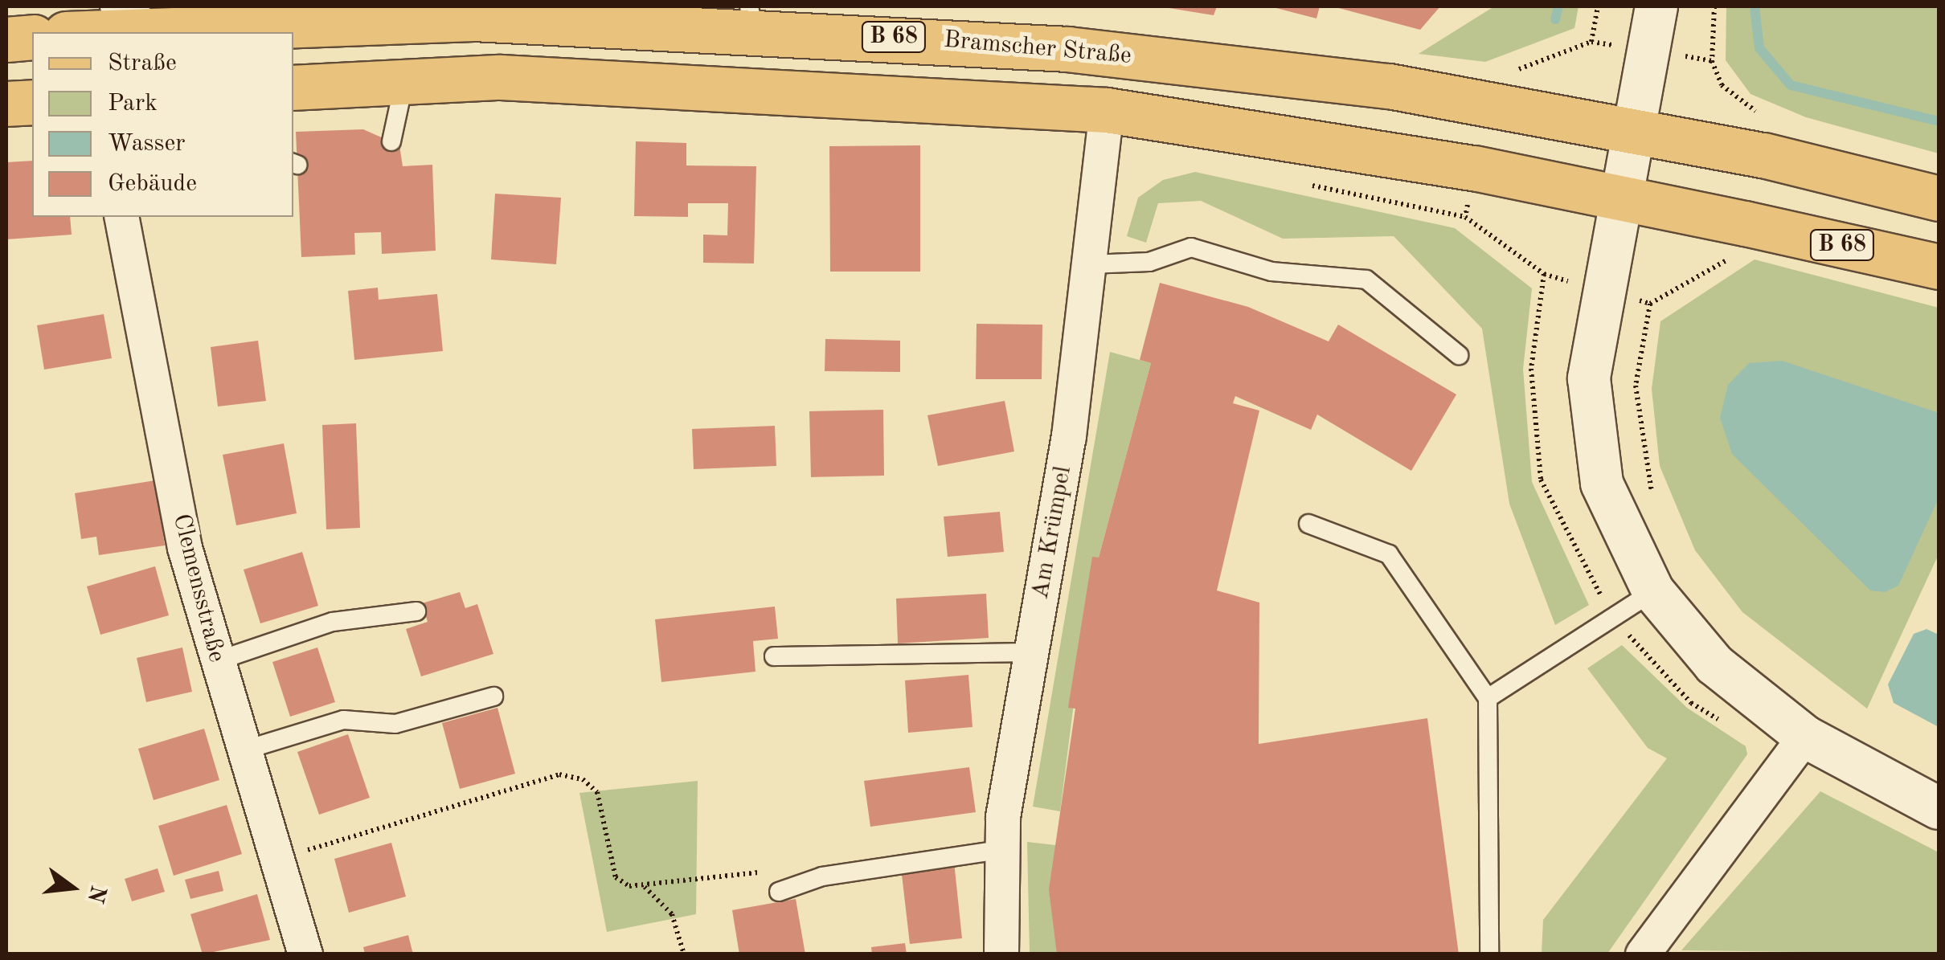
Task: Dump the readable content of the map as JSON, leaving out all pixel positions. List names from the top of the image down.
{
  "streets": {
    "main road": ["B 68", "Bramscher Straße"],
    "street": ["Am Krümpel", "Clemensstraße"]
  },
  "crossings": [
    ["B 68", "Bramscher Straße"],
    ["B 68", "Am Krümpel"]
  ],
  "legend": [
    "Straße",
    "Park",
    "Wasser",
    "Gebäude"
  ],
  "north": "right"
}
